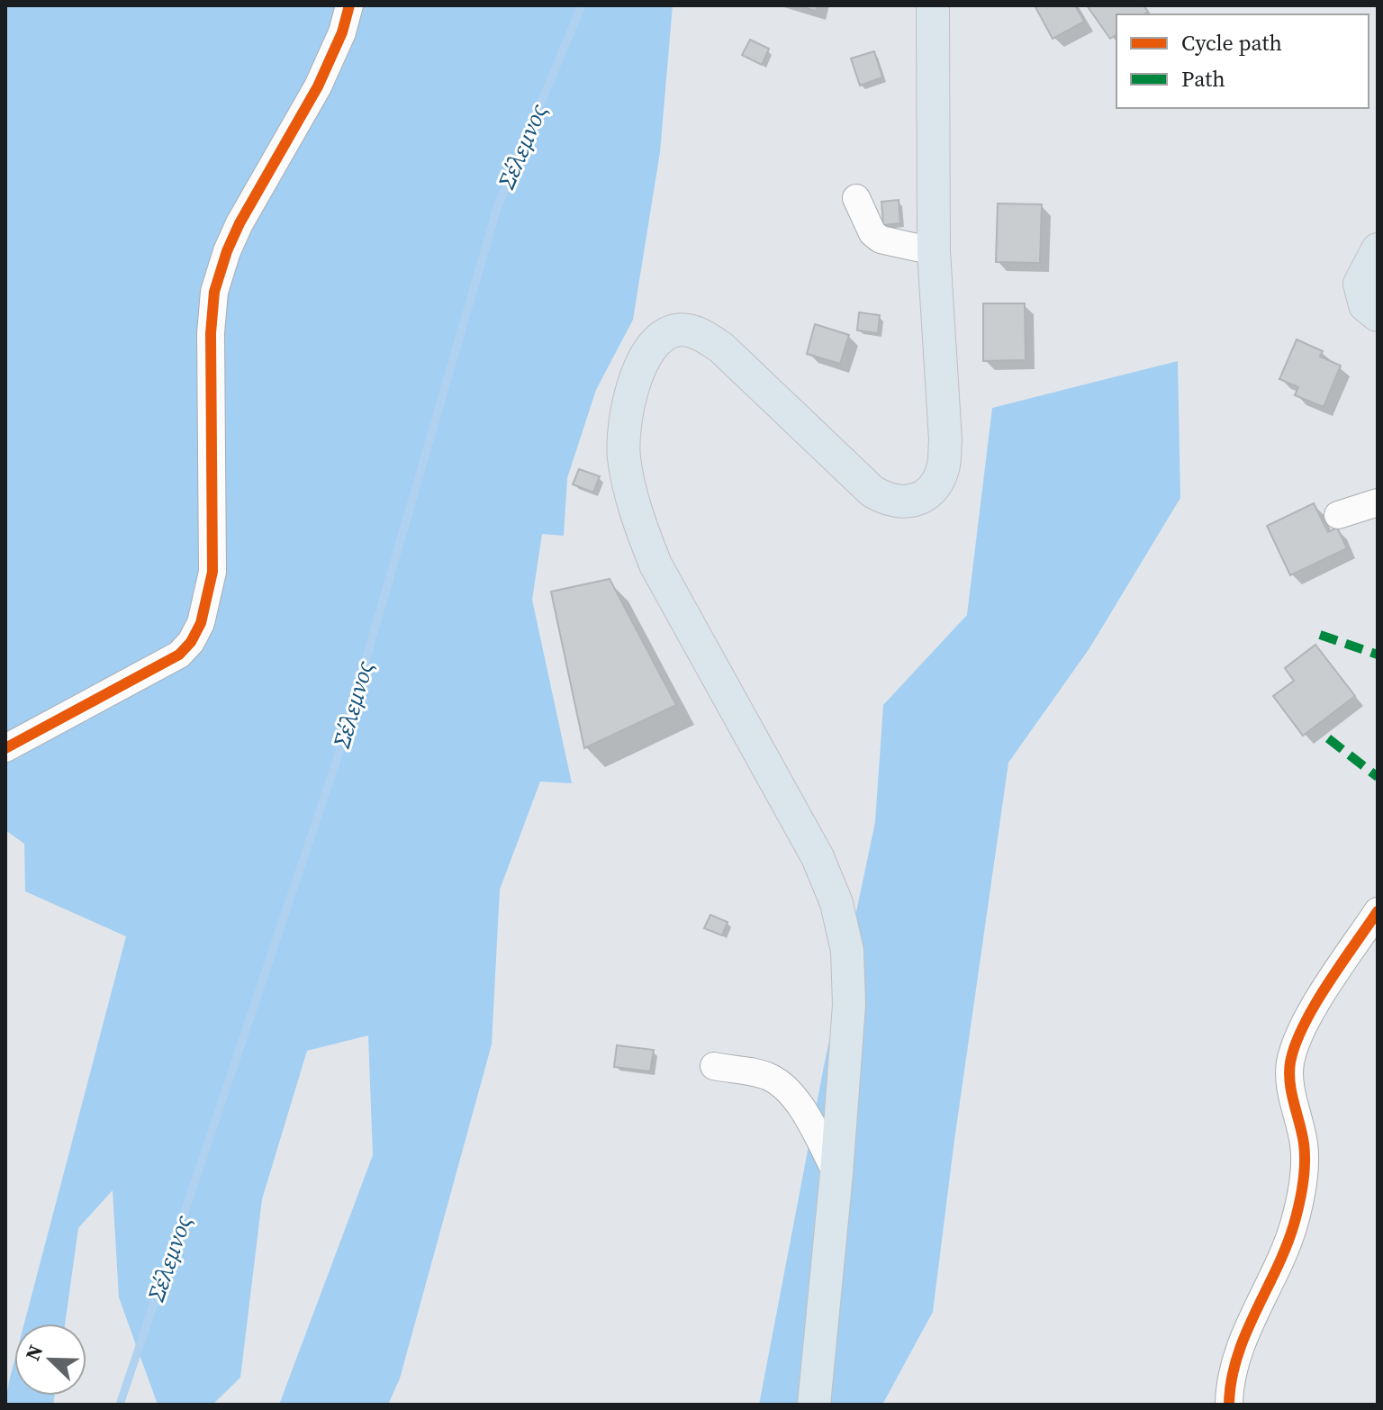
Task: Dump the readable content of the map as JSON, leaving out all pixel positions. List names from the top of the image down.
{
  "water": ["Σέλεμνος"],
  "legend": ["Cycle path", "Path"],
  "north": "top left"
}
